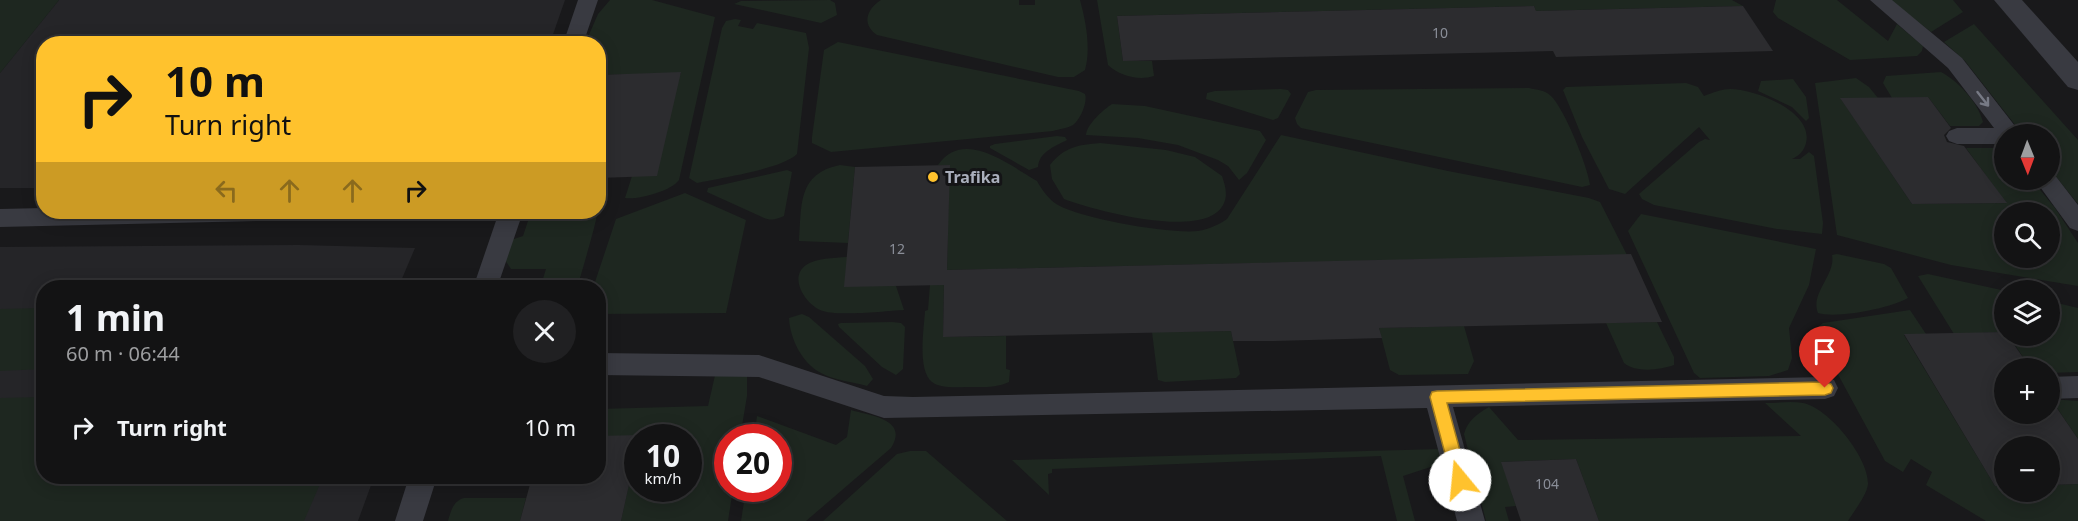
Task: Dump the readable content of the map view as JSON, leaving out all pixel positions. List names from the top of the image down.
{
  "places": ["Trafika"],
  "house_numbers": ["10", "12", "104"],
  "north": "bottom",
  "page": {
    "turn": ["10 m", "Turn right"],
    "map_buttons": ["+", "−"],
    "heading": ["1 min", "60 m · 06:44"],
    "list": [
      {
        "name": "Turn right",
        "value": "10 m"
      }
    ],
    "speed": "10 km/h",
    "limit": "20"
  }
}
